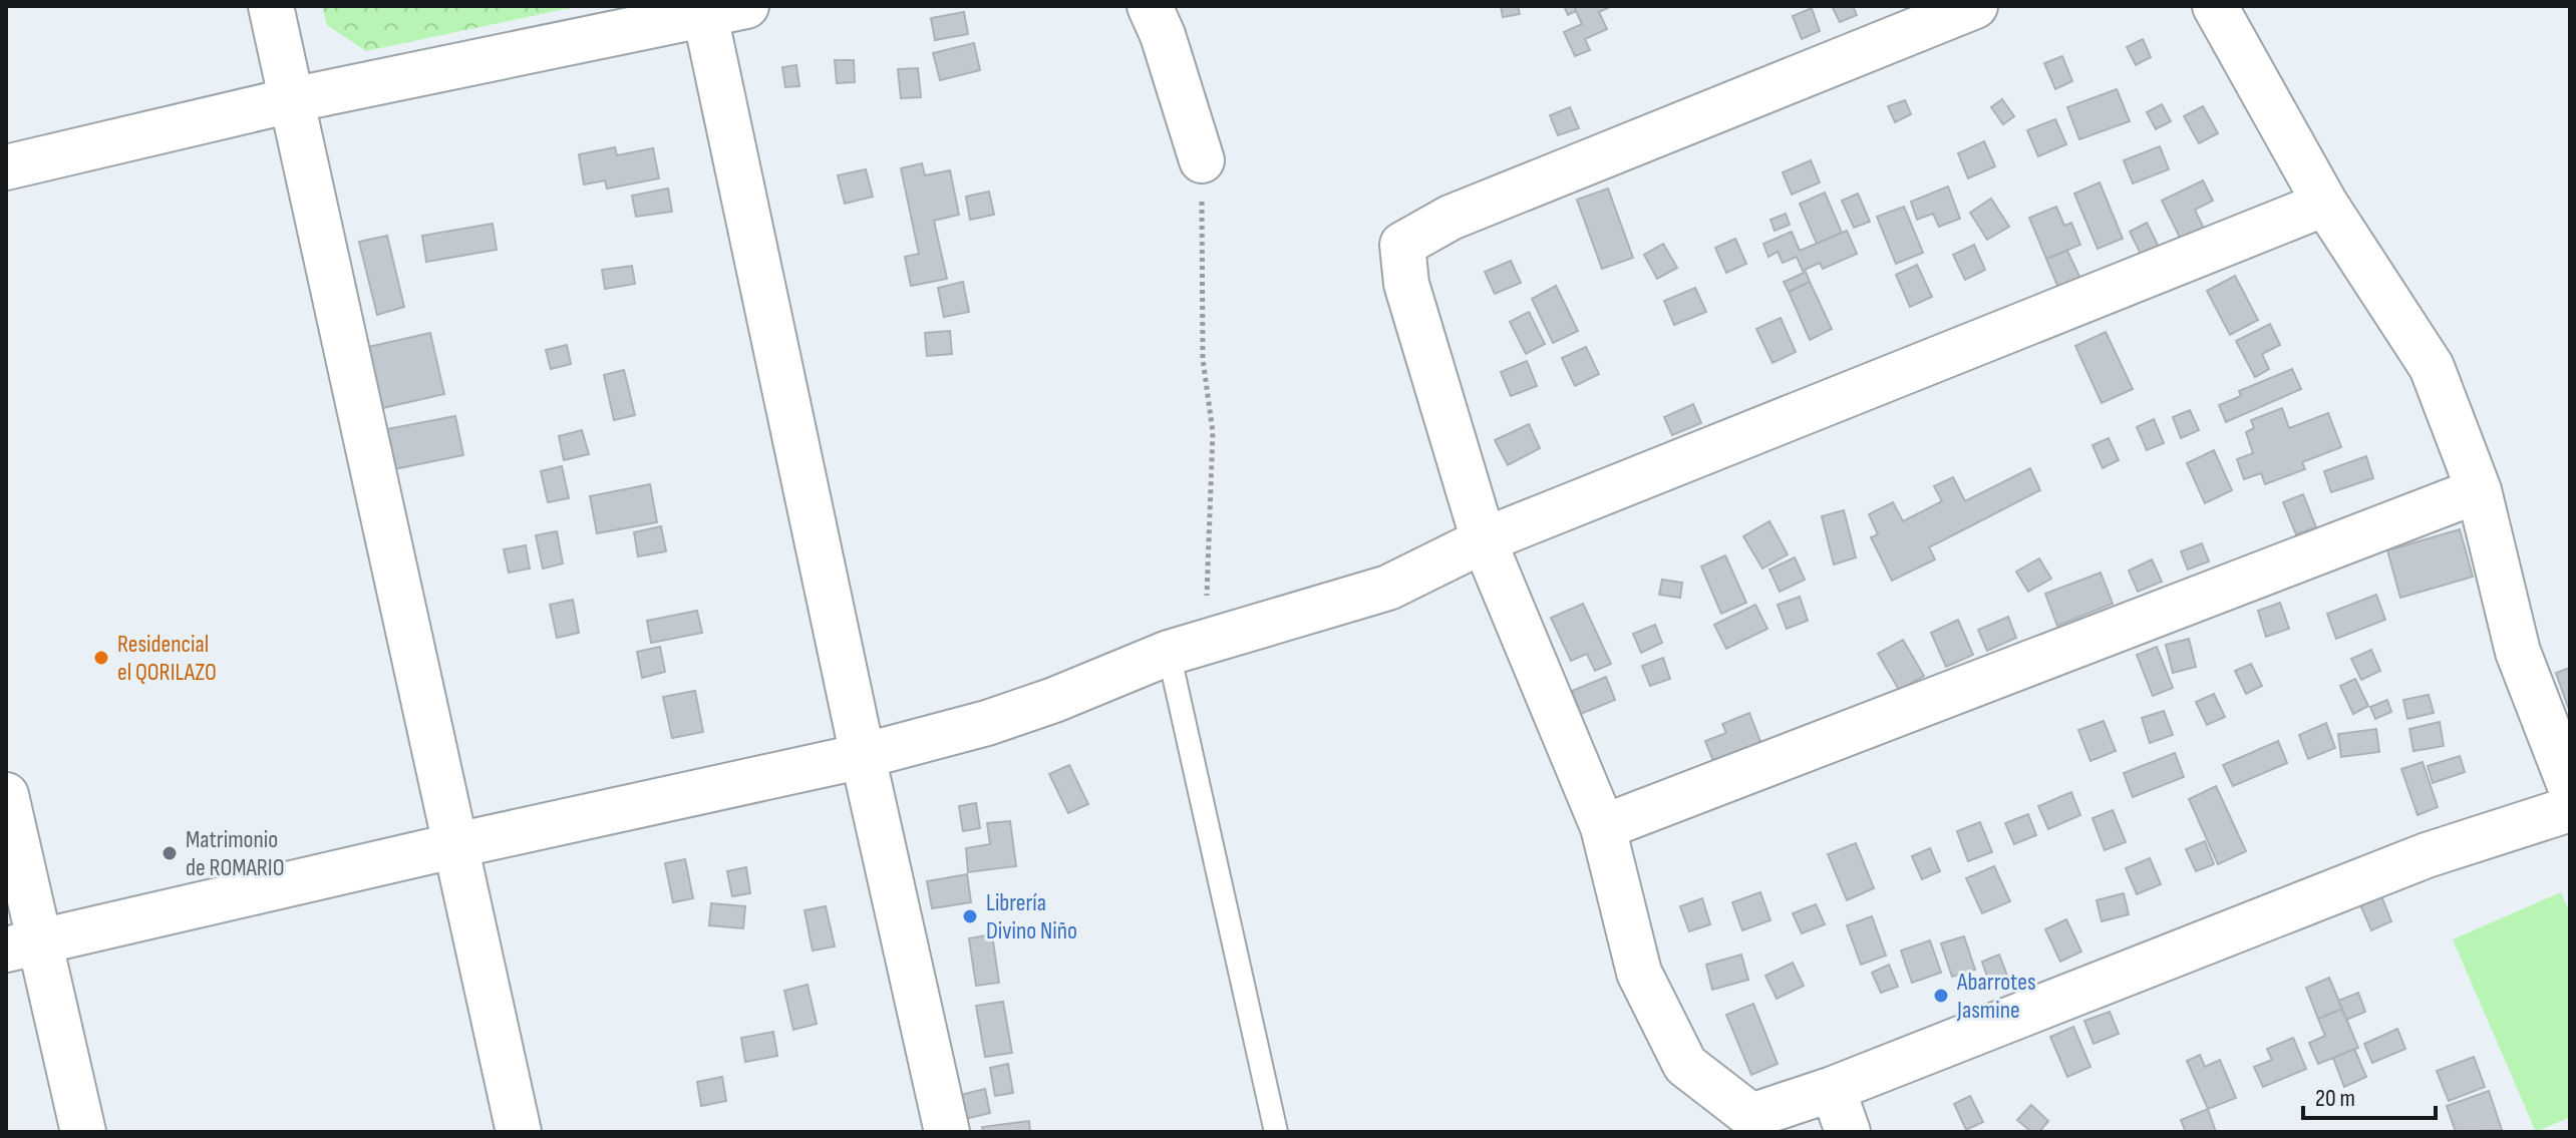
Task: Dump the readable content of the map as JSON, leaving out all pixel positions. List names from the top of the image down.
{
  "places": [
    "Residencial el QORILAZO",
    "Matrimonio de ROMARIO",
    "Librería Divino Niño",
    "Abarrotes Jasmine"
  ],
  "scale_bar": "20 m"
}
